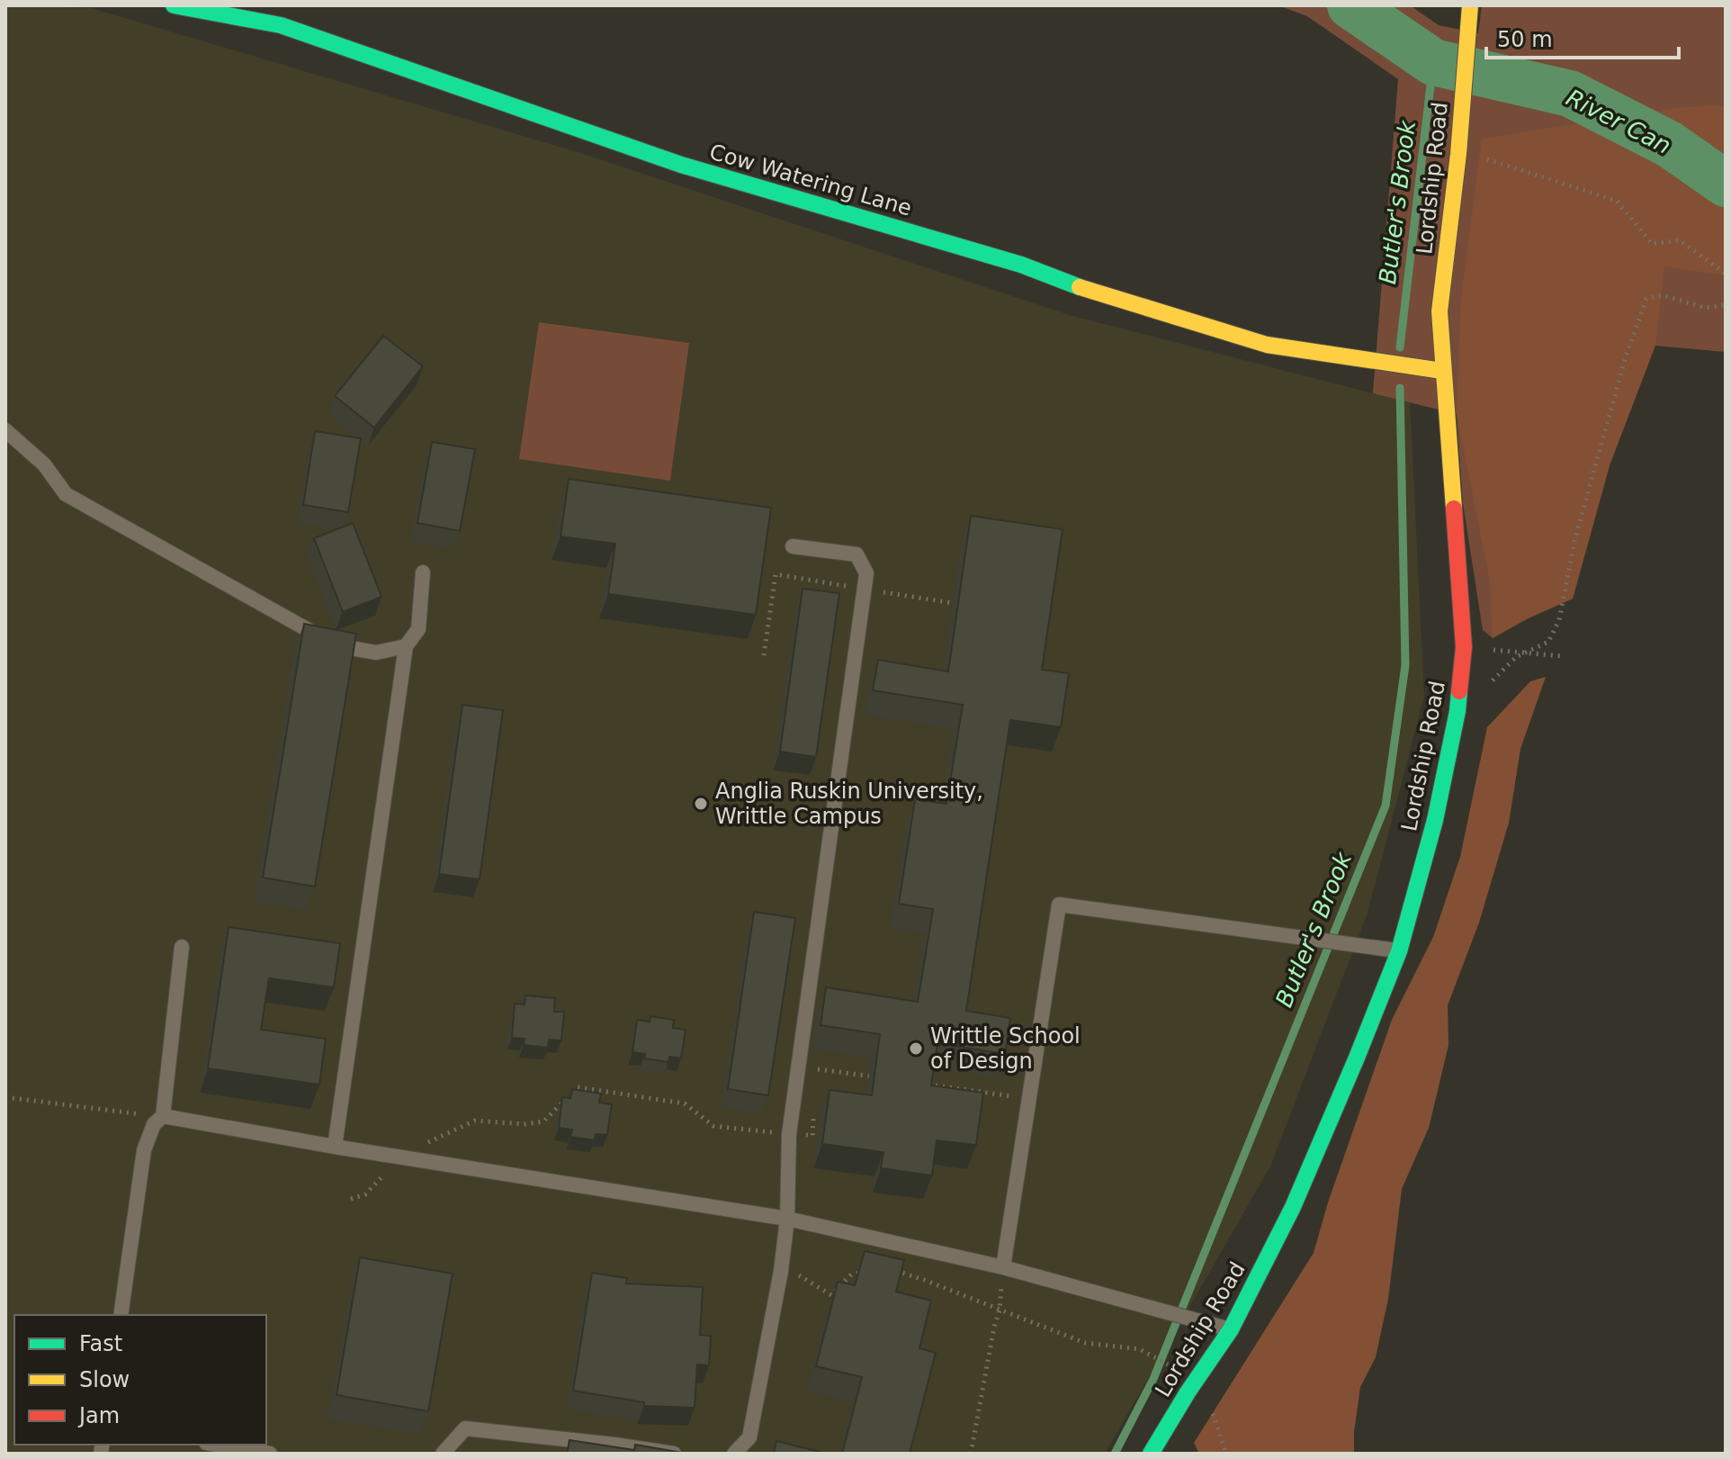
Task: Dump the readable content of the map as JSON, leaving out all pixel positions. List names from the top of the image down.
{
  "streets": {
    "street": ["Lordship Road", "Cow Watering Lane"]
  },
  "crossings": [
    ["Lordship Road", "Cow Watering Lane"]
  ],
  "water": ["River Can", "Butler's Brook"],
  "places": ["Anglia Ruskin University, Writtle Campus", "Writtle School of Design"],
  "legend": ["Fast", "Slow", "Jam"],
  "scale_bar": "50 m"
}
